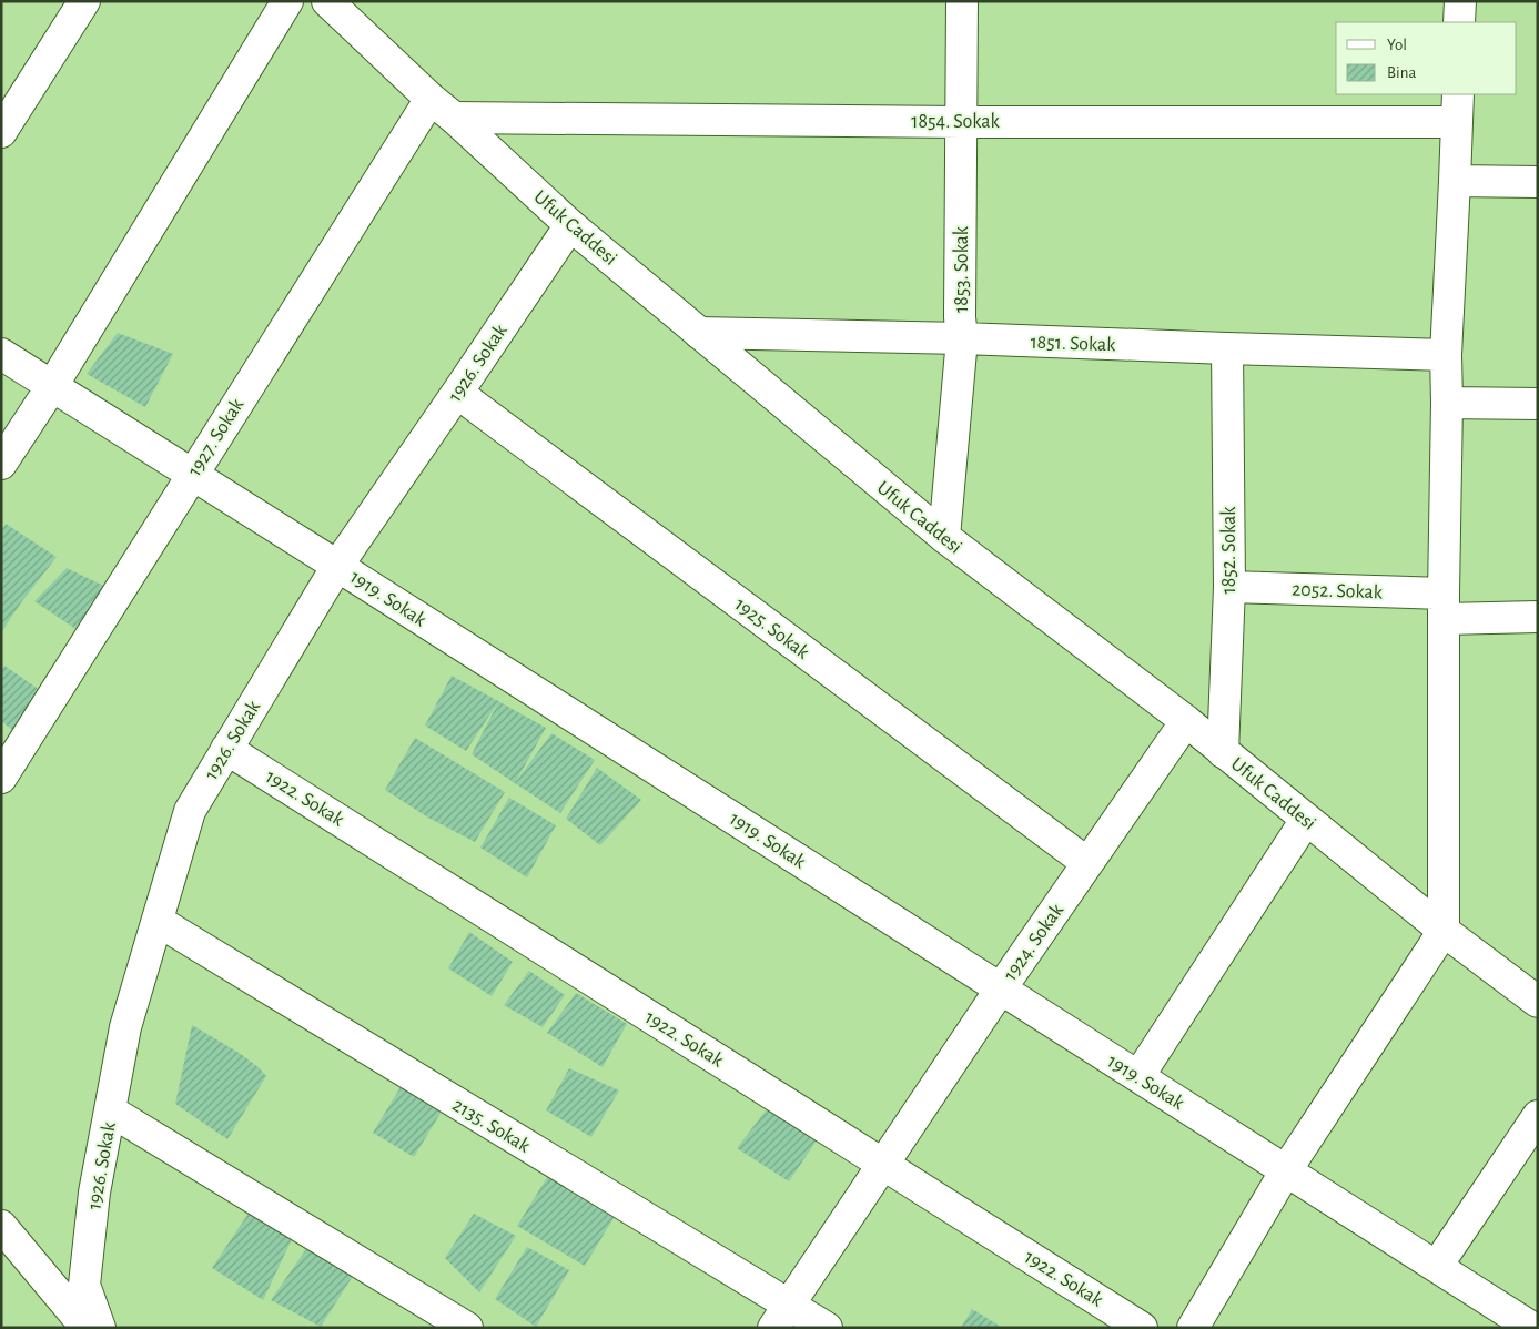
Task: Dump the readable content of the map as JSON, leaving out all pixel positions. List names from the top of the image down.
{
  "streets": {
    "street": [
      "1854. Sokak",
      "Ufuk Caddesi",
      "1853. Sokak",
      "1851. Sokak",
      "1926. Sokak",
      "1927. Sokak",
      "1852. Sokak",
      "2052. Sokak",
      "1919. Sokak",
      "1925. Sokak",
      "1922. Sokak",
      "1924. Sokak",
      "2135. Sokak"
    ]
  },
  "crossings": [
    ["1854. Sokak", "Ufuk Caddesi"],
    ["1854. Sokak", "1853. Sokak"],
    ["Ufuk Caddesi", "1853. Sokak"],
    ["Ufuk Caddesi", "1851. Sokak"],
    ["Ufuk Caddesi", "1926. Sokak"],
    ["Ufuk Caddesi", "1927. Sokak"],
    ["Ufuk Caddesi", "1852. Sokak"],
    ["Ufuk Caddesi", "1924. Sokak"],
    ["1853. Sokak", "1851. Sokak"],
    ["1851. Sokak", "1852. Sokak"],
    ["1926. Sokak", "1919. Sokak"],
    ["1926. Sokak", "1925. Sokak"],
    ["1926. Sokak", "1922. Sokak"],
    ["1926. Sokak", "2135. Sokak"],
    ["1927. Sokak", "1919. Sokak"],
    ["1852. Sokak", "2052. Sokak"],
    ["1919. Sokak", "1924. Sokak"],
    ["1925. Sokak", "1924. Sokak"],
    ["1922. Sokak", "1924. Sokak"],
    ["1924. Sokak", "2135. Sokak"]
  ],
  "legend": ["Yol", "Bina"]
}
